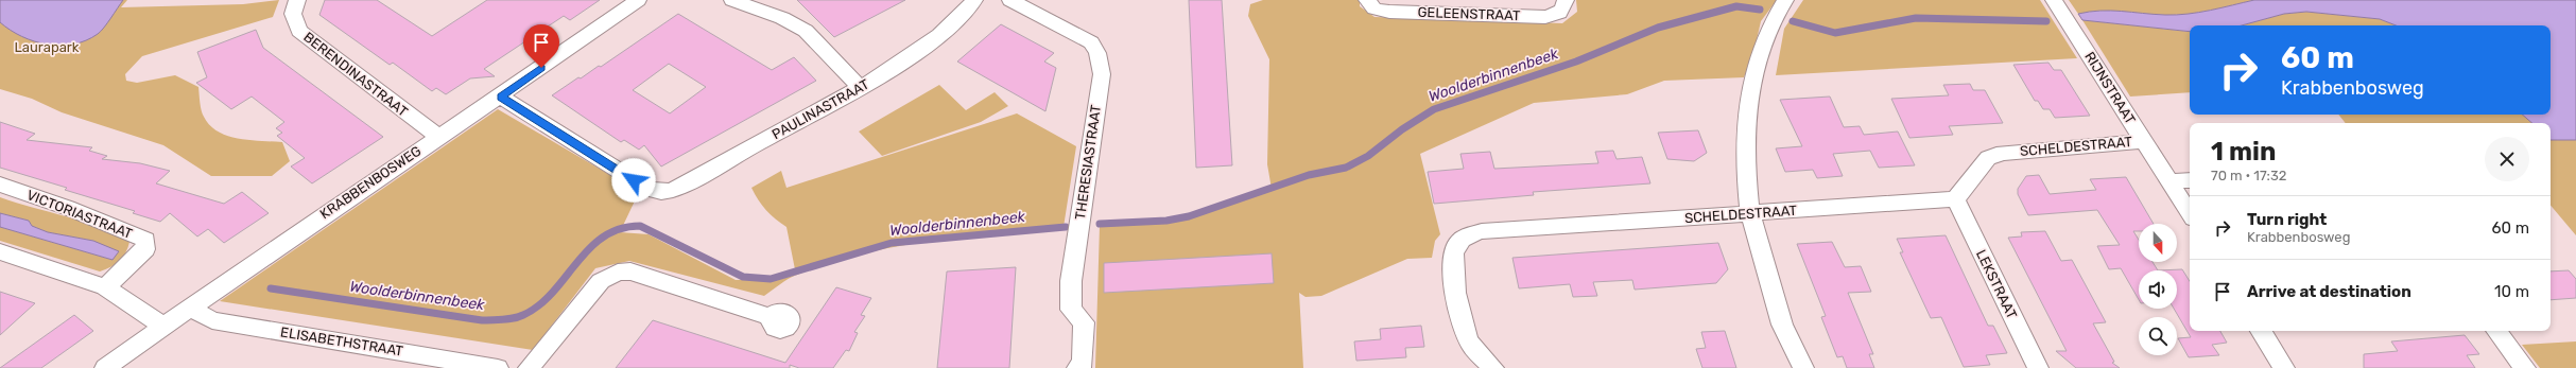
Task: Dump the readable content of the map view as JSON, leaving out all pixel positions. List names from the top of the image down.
{
  "streets": {
    "street": [
      "GELEENSTRAAT",
      "BERENDINASTRAAT",
      "RIJNSTRAAT",
      "PAULINASTRAAT",
      "SCHELDESTRAAT",
      "THERESIASTRAAT",
      "KRABBENBOSWEG",
      "VICTORIASTRAAT",
      "LEKSTRAAT",
      "ELISABETHSTRAAT"
    ]
  },
  "crossings": [
    ["BERENDINASTRAAT", "KRABBENBOSWEG"],
    ["RIJNSTRAAT", "SCHELDESTRAAT"],
    ["PAULINASTRAAT", "KRABBENBOSWEG"],
    ["SCHELDESTRAAT", "LEKSTRAAT"],
    ["KRABBENBOSWEG", "ELISABETHSTRAAT"]
  ],
  "water": ["Woolderbinnenbeek"],
  "parks": ["Laurapark"],
  "north": "bottom",
  "page": {
    "turn": ["60 m", "Krabbenbosweg"],
    "heading": ["1 min", "70 m · 17:32"],
    "list": [
      {
        "name": "Turn right",
        "note": "Krabbenbosweg",
        "value": "60 m"
      },
      {
        "name": "Arrive at destination",
        "value": "10 m"
      }
    ]
  }
}
